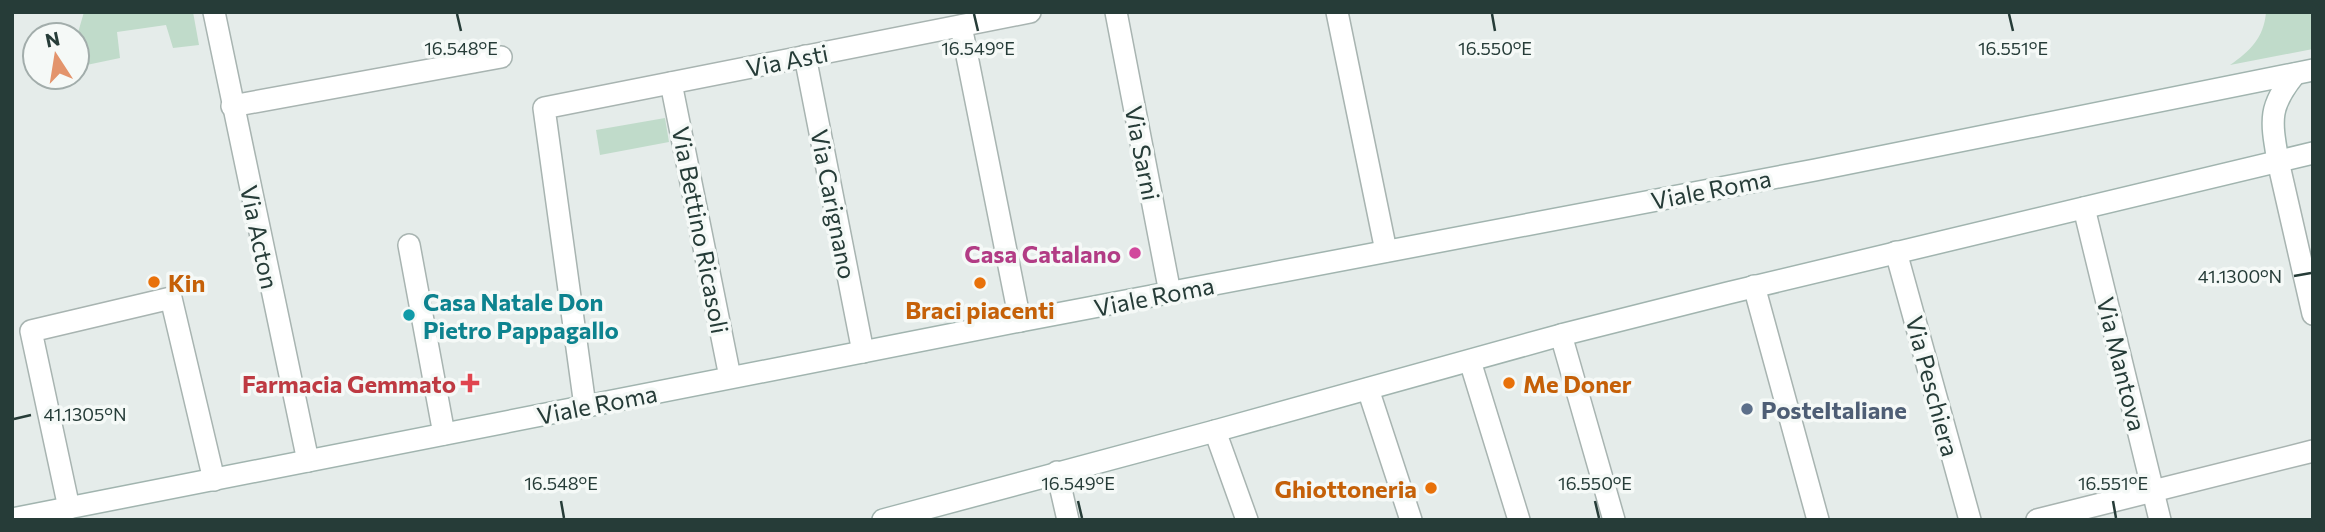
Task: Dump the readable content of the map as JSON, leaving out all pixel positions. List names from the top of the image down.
{
  "streets": {
    "street": [
      "Via Asti",
      "Via Sarni",
      "Viale Roma",
      "Via Carignano",
      "Via Bettino Ricasoli",
      "Via Acton",
      "Via Mantova",
      "Via Peschiera"
    ]
  },
  "crossings": [
    ["Via Asti", "Viale Roma"],
    ["Via Asti", "Via Carignano"],
    ["Via Asti", "Via Bettino Ricasoli"],
    ["Via Sarni", "Viale Roma"],
    ["Viale Roma", "Via Carignano"],
    ["Viale Roma", "Via Bettino Ricasoli"],
    ["Viale Roma", "Via Acton"]
  ],
  "places": {
    "other": [
      "Casa Catalano",
      "Kin",
      "Braci piacenti",
      "Casa Natale Don Pietro Pappagallo",
      "Me Doner",
      "PosteItaliane",
      "Ghiottoneria"
    ],
    "health": ["Farmacia Gemmato"]
  },
  "north": "top",
  "coordinates": [
    "16.548°E",
    "16.549°E",
    "16.550°E",
    "16.551°E",
    "41.1300°N",
    "41.1305°N"
  ]
}
